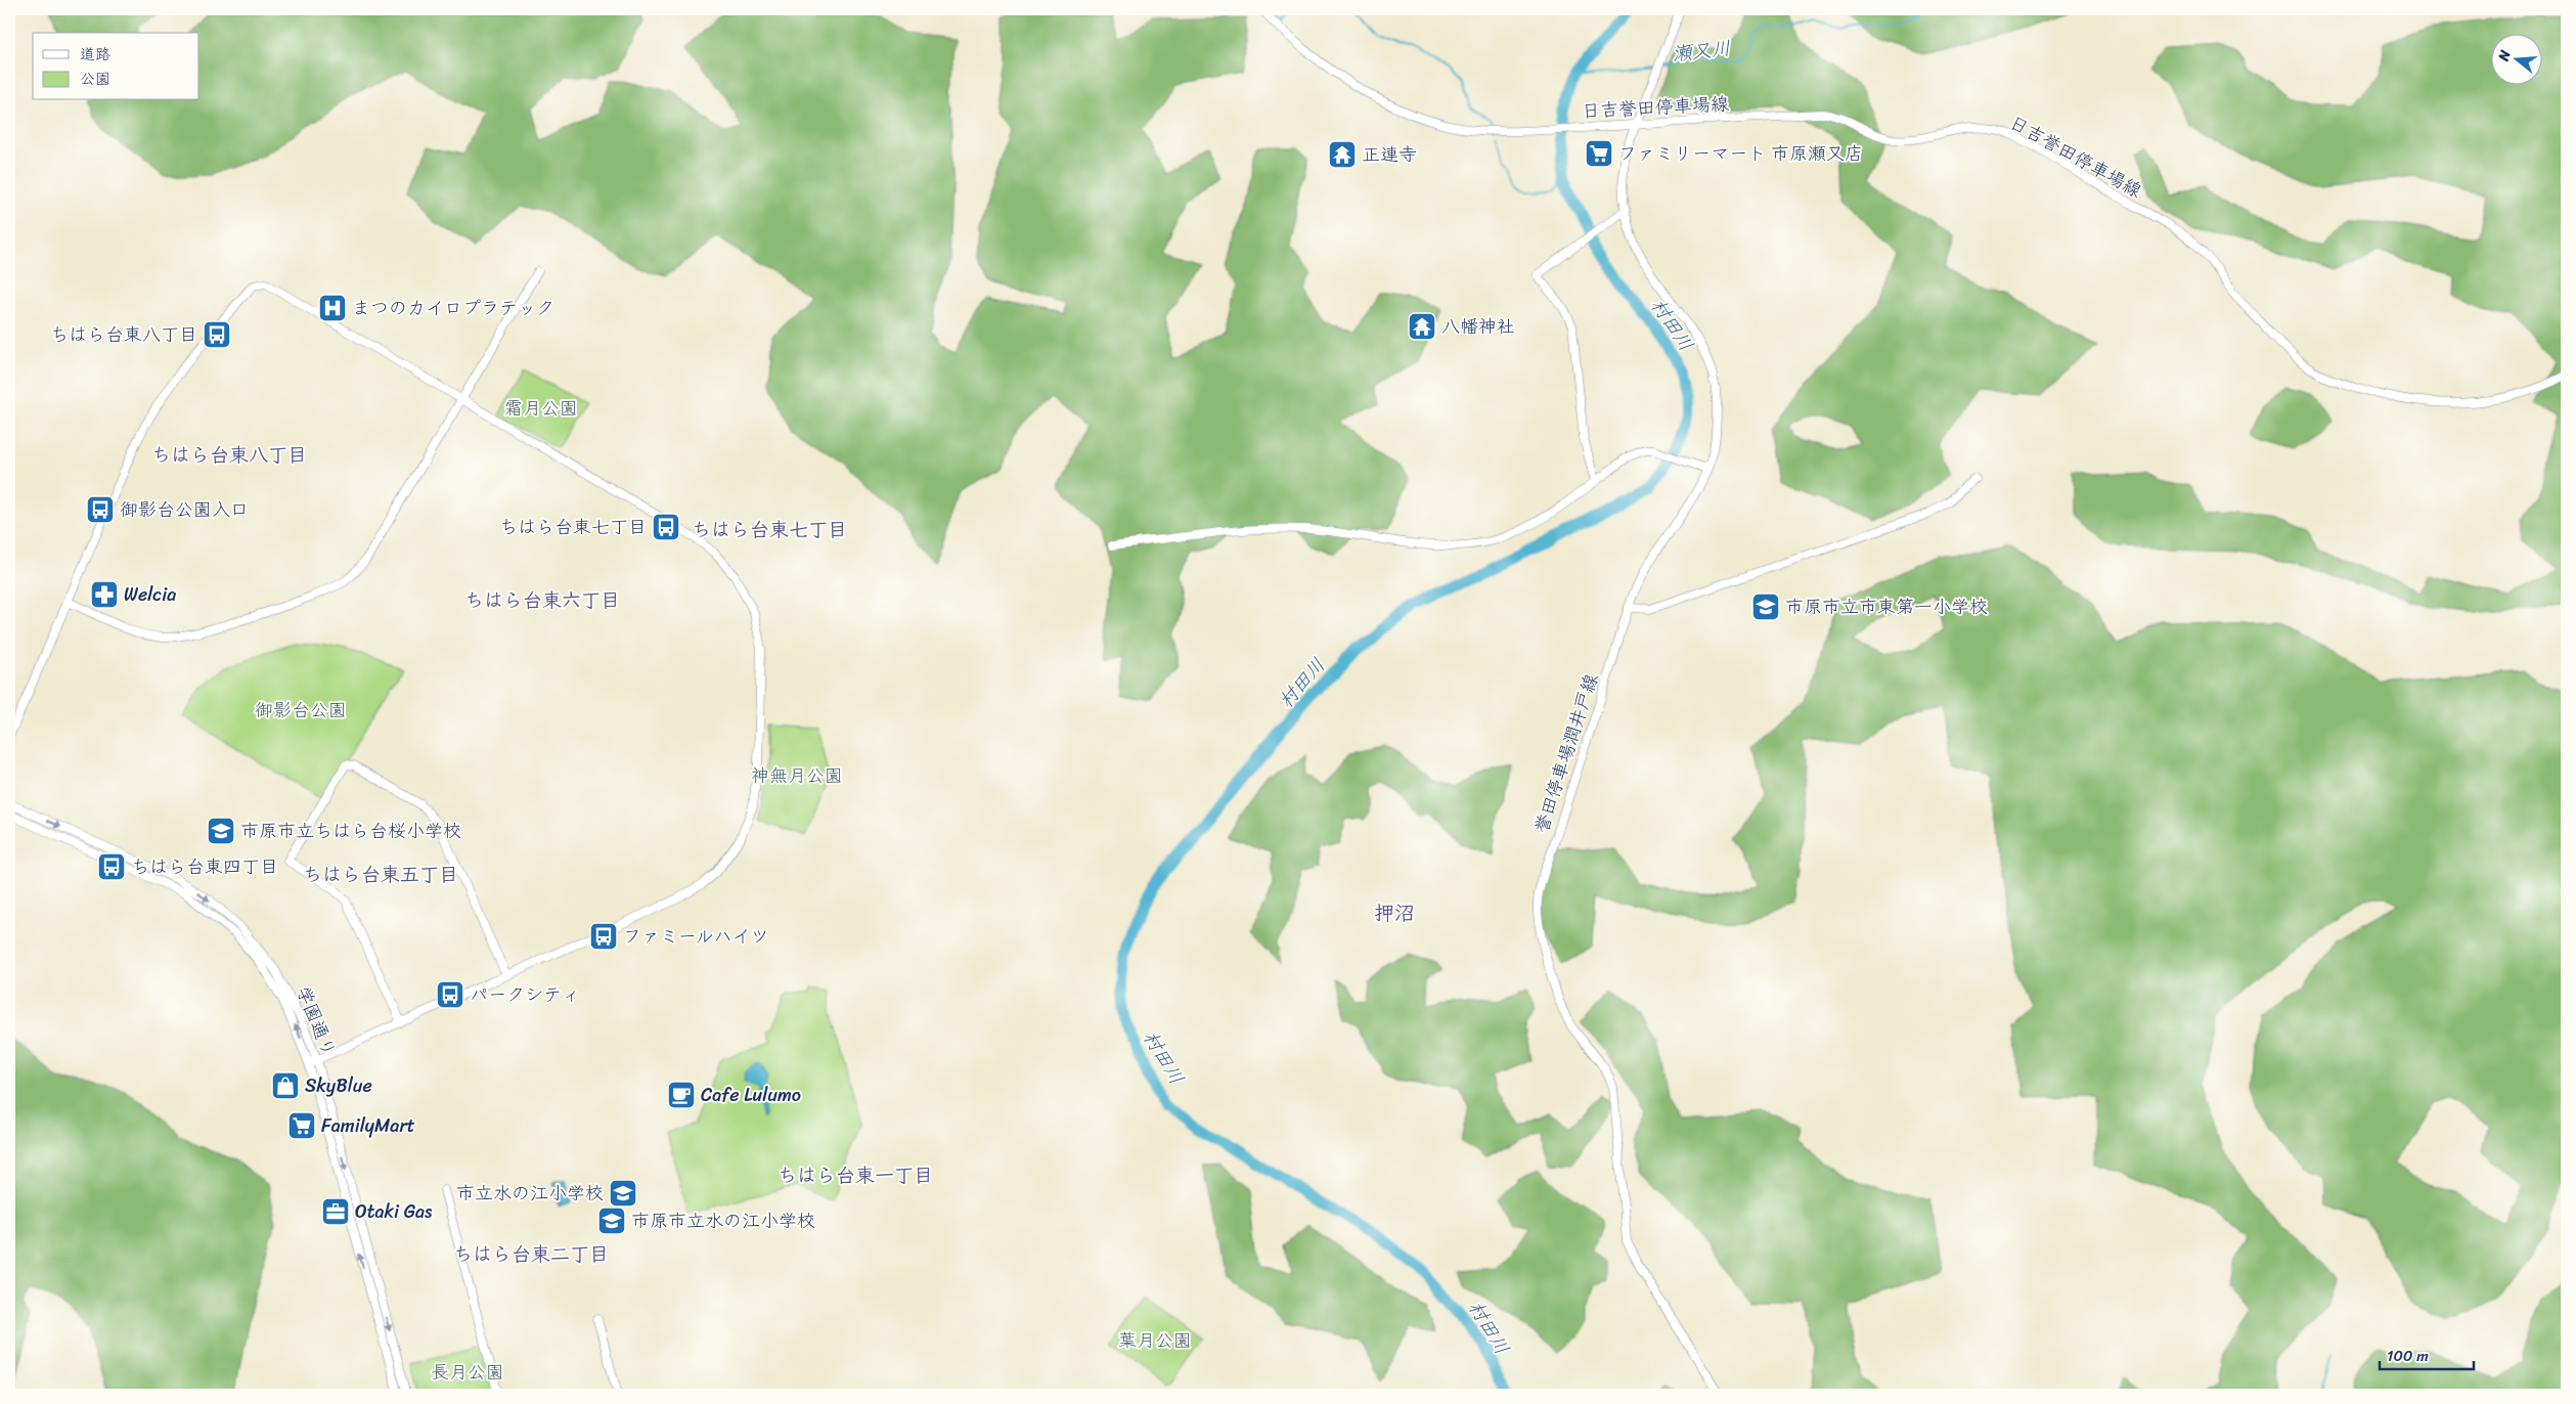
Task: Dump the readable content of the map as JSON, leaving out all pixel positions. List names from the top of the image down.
{
  "streets": {
    "street": ["日吉誉田停車場線", "誉田停車場潤井戸線", "学園通り"]
  },
  "crossings": [
    ["日吉誉田停車場線", "誉田停車場潤井戸線"]
  ],
  "districts": [
    "ちはら台東八丁目",
    "ちはら台東七丁目",
    "ちはら台東六丁目",
    "ちはら台東五丁目",
    "押沼",
    "ちはら台東一丁目",
    "ちはら台東二丁目"
  ],
  "water": ["瀬又川", "村田川"],
  "parks": [
    "霜月公園",
    "御影台公園",
    "神無月公園",
    "葉月公園",
    "長月公園"
  ],
  "places": {
    "supermarket": ["ファミリーマート 市原瀬又店", "FamilyMart"],
    "temple": ["正連寺", "八幡神社"],
    "hospital": ["まつのカイロプラテック"],
    "bus stop": [
      "ちはら台東八丁目",
      "御影台公園入口",
      "ちはら台東七丁目",
      "ちはら台東四丁目",
      "ファミールハイツ",
      "パークシティ"
    ],
    "pharmacy": ["Welcia"],
    "school or university": [
      "市原市立市東第一小学校",
      "市原市立ちはら台桜小学校",
      "市立水の江小学校",
      "市原市立水の江小学校"
    ],
    "shop": ["SkyBlue"],
    "cafe": ["Cafe Lulumo"],
    "office": ["Otaki Gas"]
  },
  "legend": ["道路", "公園"],
  "scale_bar": "100 m",
  "north": "left"
}
